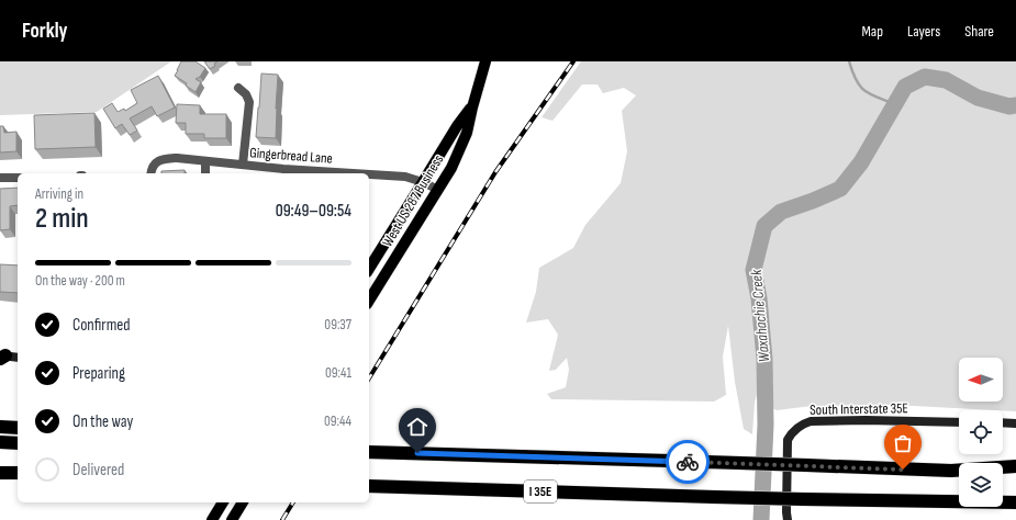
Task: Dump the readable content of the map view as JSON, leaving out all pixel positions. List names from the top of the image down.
{
  "streets": {
    "highway": ["I 35E"],
    "main road": ["West US 287 Business", "South Interstate 35E"],
    "street": ["Gingerbread Lane"]
  },
  "crossings": [
    ["Gingerbread Lane", "West US 287 Business"]
  ],
  "water": ["Waxahachie Creek"],
  "north": "left",
  "page": {
    "header": "Forkly",
    "nav": ["Map", "Layers", "Share"],
    "heading": ["2 min", "Arriving in", "09:49–09:54"],
    "bar": "On the way · 200 m",
    "list": [
      ["Confirmed", "09:37"],
      ["Preparing", "09:41"],
      ["On the way", "09:44"],
      "Delivered"
    ]
  }
}
